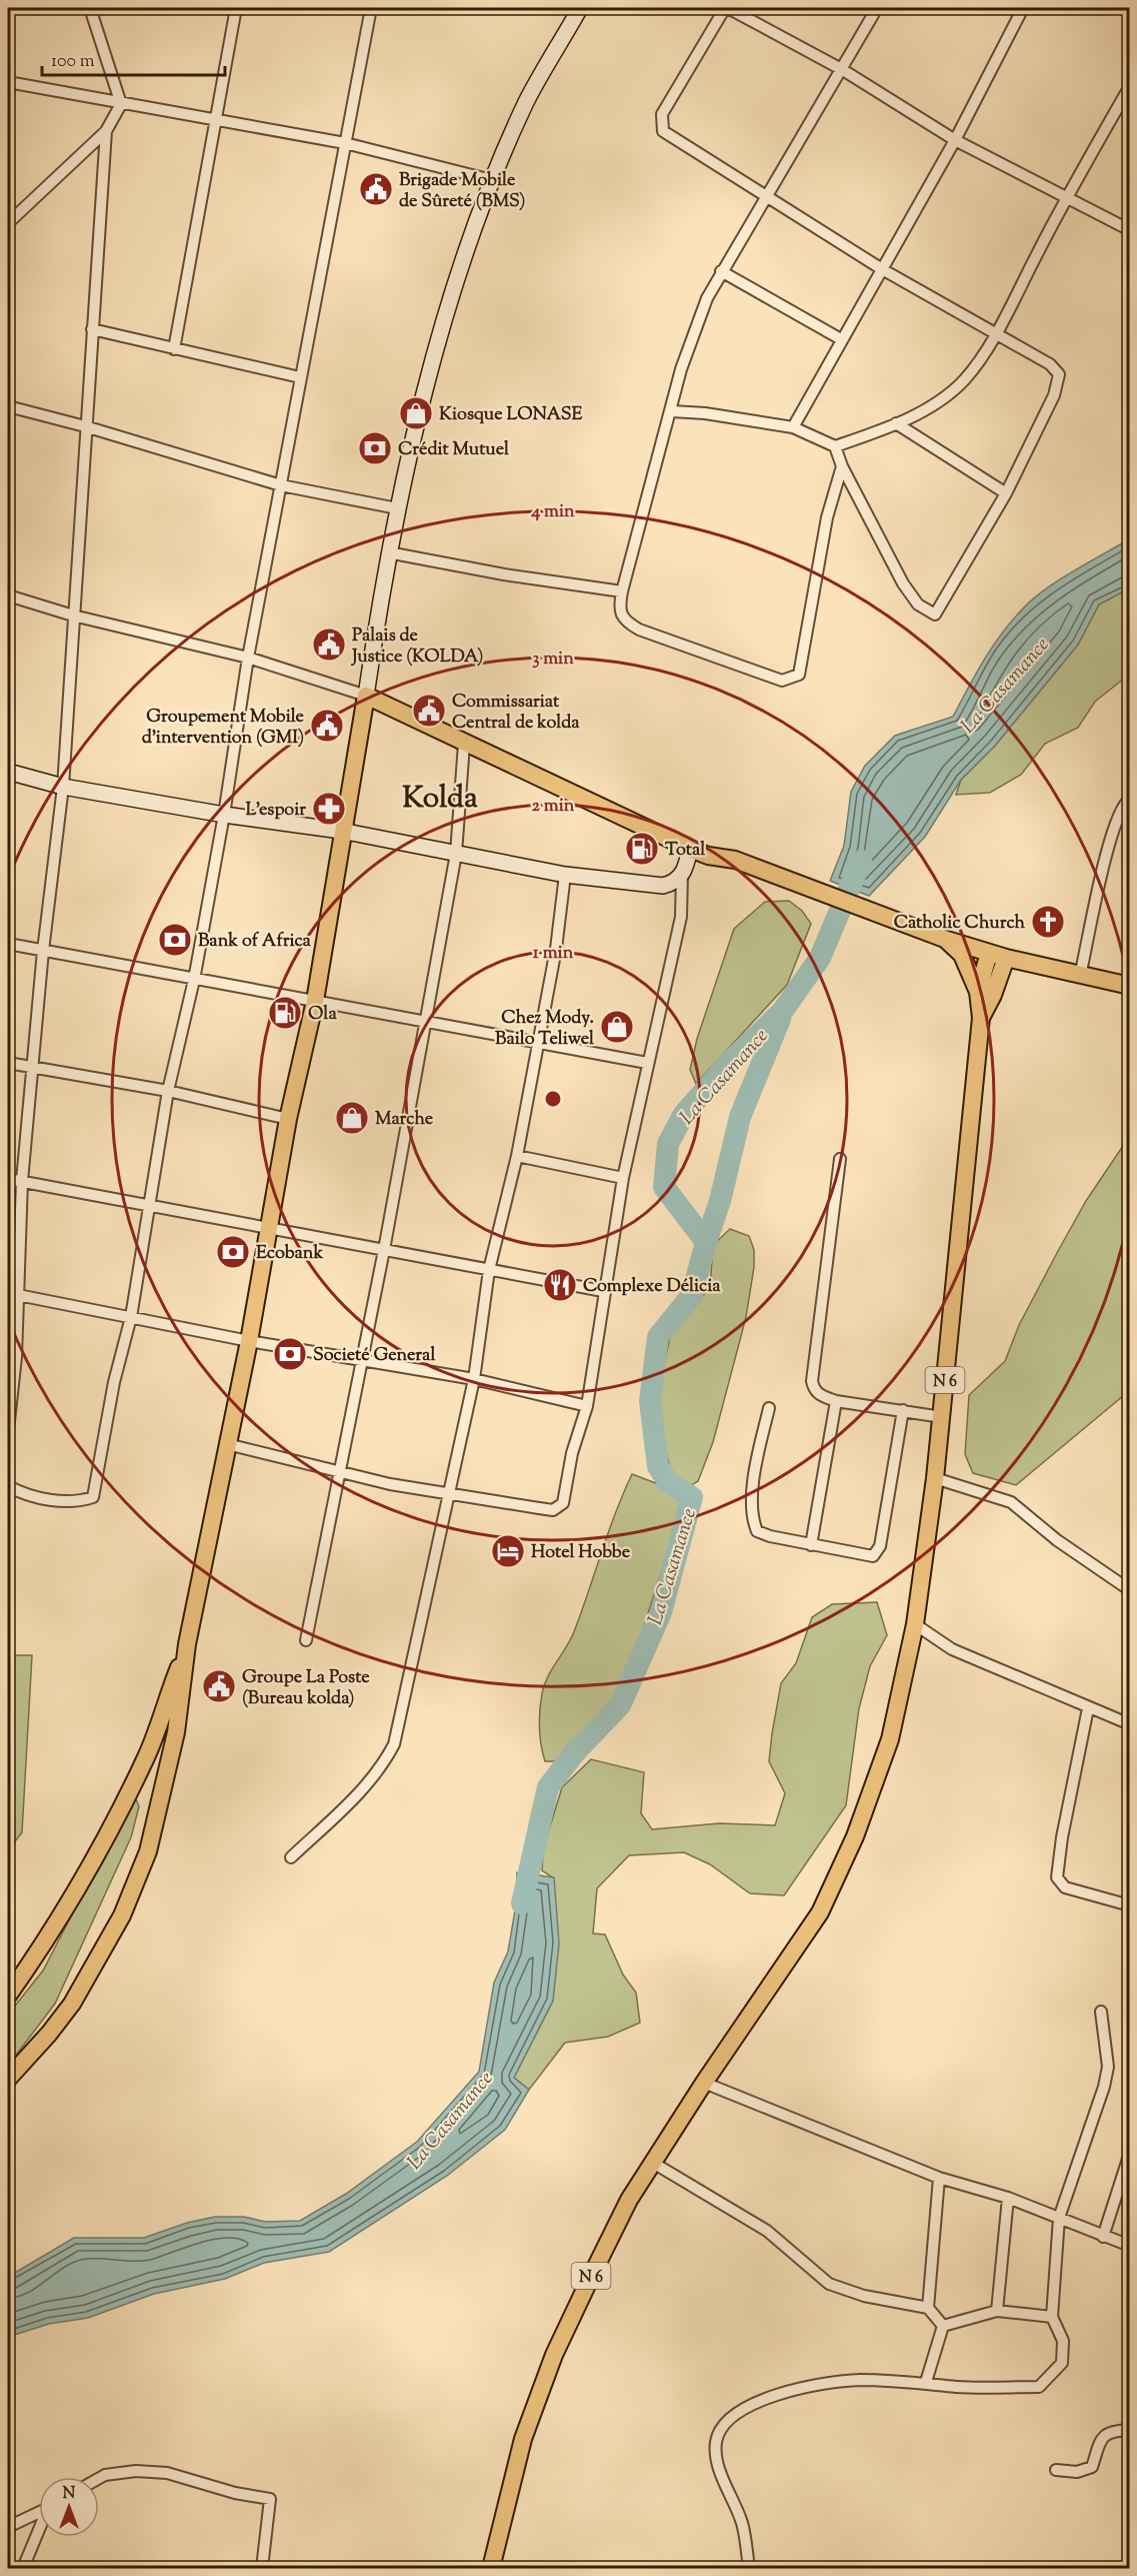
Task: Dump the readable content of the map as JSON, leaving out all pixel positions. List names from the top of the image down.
{
  "streets": {
    "main road": ["N 6"]
  },
  "districts": ["Kolda"],
  "water": ["La Casamance"],
  "places": {
    "public building": [
      "Brigade Mobile de Sûreté (BMS)",
      "Palais de Justice (KOLDA)",
      "Commissariat Central de kolda",
      "Groupement Mobile d'intervention (GMI)",
      "Groupe La Poste (Bureau kolda)"
    ],
    "shop": ["Kiosque LONASE", "Chez Mody. Bailo Teliwel", "Marche"],
    "bank": [
      "Crédit Mutuel",
      "Bank of Africa",
      "Ecobank",
      "Societé General"
    ],
    "pharmacy": ["L'espoir"],
    "fuel station": ["Total", "Ola"],
    "church": ["Catholic Church"],
    "restaurant": ["Complexe Délicia"],
    "hotel": ["Hotel Hobbe"]
  },
  "scale_bar": "100 m",
  "north": "top",
  "rings": [
    "4 min",
    "3 min",
    "2 min",
    "1 min"
  ]
}
